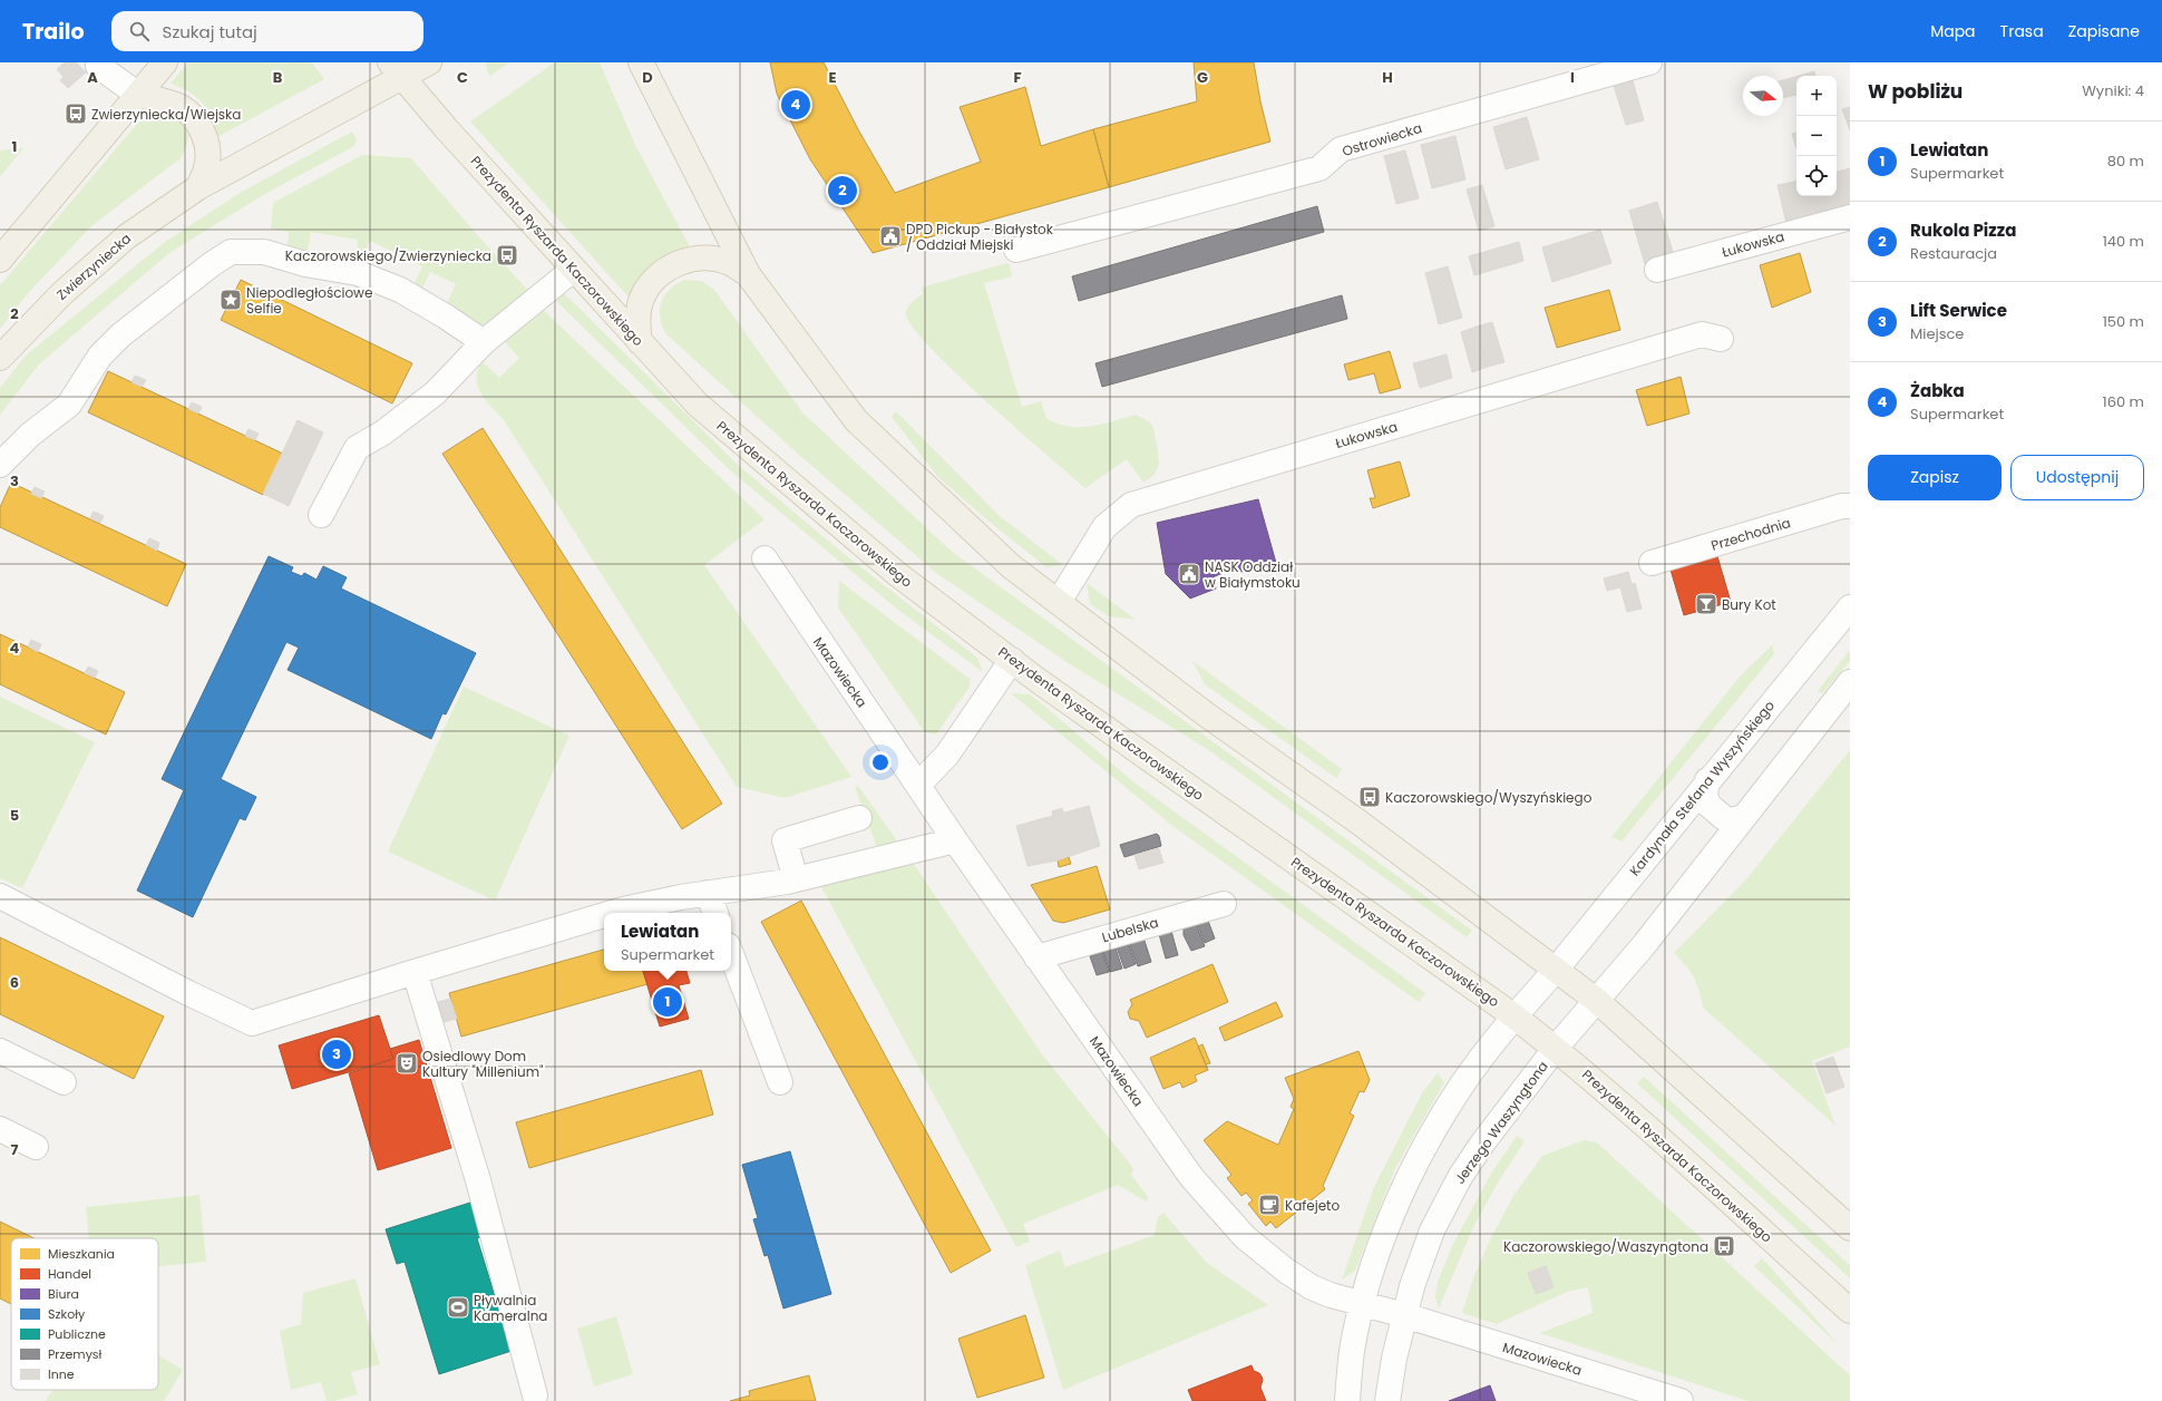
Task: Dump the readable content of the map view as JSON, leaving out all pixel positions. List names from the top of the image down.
{
  "streets": {
    "main road": ["Prezydenta Ryszarda Kaczorowskiego", "Zwierzyniecka"],
    "street": [
      "Ostrowiecka",
      "Łukowska",
      "Przechodnia",
      "Mazowiecka",
      "Kardynała Stefana Wyszyńskiego",
      "Lubelska",
      "Jerzego Waszyngtona"
    ]
  },
  "crossings": [
    ["Prezydenta Ryszarda Kaczorowskiego", "Zwierzyniecka"],
    ["Prezydenta Ryszarda Kaczorowskiego", "Kardynała Stefana Wyszyńskiego"],
    ["Prezydenta Ryszarda Kaczorowskiego", "Jerzego Waszyngtona"],
    ["Mazowiecka", "Lubelska"],
    ["Mazowiecka", "Jerzego Waszyngtona"]
  ],
  "places": {
    "bus stop": [
      "Zwierzyniecka/Wiejska",
      "Kaczorowskiego/Zwierzyniecka",
      "Kaczorowskiego/Wyszyńskiego",
      "Kaczorowskiego/Waszyngtona"
    ],
    "public building": ["DPD Pickup - Białystok / Oddział Miejski", "NASK Oddział w Białymstoku"],
    "place": ["Niepodległościowe Selfie"],
    "bar": ["Bury Kot"],
    "theatre": ["Osiedlowy Dom Kultury \"Millenium\""],
    "cafe": ["Kafejeto"],
    "sports": ["Pływalnia Kameralna"]
  },
  "legend": [
    "Mieszkania",
    "Handel",
    "Biura",
    "Szkoły",
    "Publiczne",
    "Przemysł",
    "Inne"
  ],
  "north": "right",
  "page": {
    "header": "Trailo",
    "search": "Szukaj tutaj",
    "nav": ["Mapa", "Trasa", "Zapisane"],
    "heading": ["W pobliżu", "Wyniki: 4"],
    "map_buttons": ["+", "−"],
    "pins": [
      "4",
      "2",
      "1",
      "3"
    ],
    "list": [
      {
        "mark": "1",
        "name": "Lewiatan",
        "note": "Supermarket",
        "value": "80 m"
      },
      {
        "mark": "2",
        "name": "Rukola Pizza",
        "note": "Restauracja",
        "value": "140 m"
      },
      {
        "mark": "3",
        "name": "Lift Serwice",
        "note": "Miejsce",
        "value": "150 m"
      },
      {
        "mark": "4",
        "name": "Żabka",
        "note": "Supermarket",
        "value": "160 m"
      }
    ],
    "buttons": ["Zapisz", "Udostępnij"],
    "popup": ["Lewiatan", "Supermarket"]
  },
  "grid": {
    "columns": [
      "A",
      "B",
      "C",
      "D",
      "E",
      "F",
      "G",
      "H",
      "I"
    ],
    "rows": [
      "1",
      "2",
      "3",
      "4",
      "5",
      "6",
      "7"
    ]
  }
}
